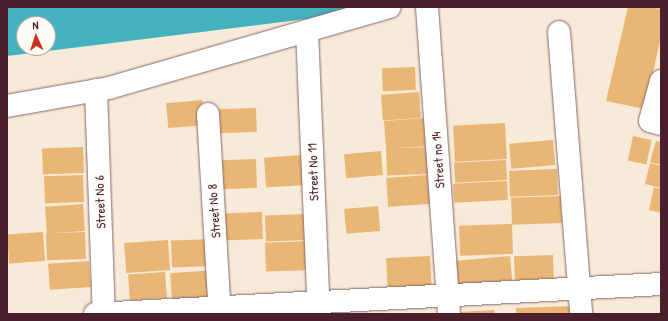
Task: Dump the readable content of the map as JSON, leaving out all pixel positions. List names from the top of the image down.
{
  "streets": {
    "street": [
      "Street no 14",
      "Street No 11",
      "Street No 6",
      "Street No 8"
    ]
  },
  "north": "top"
}
